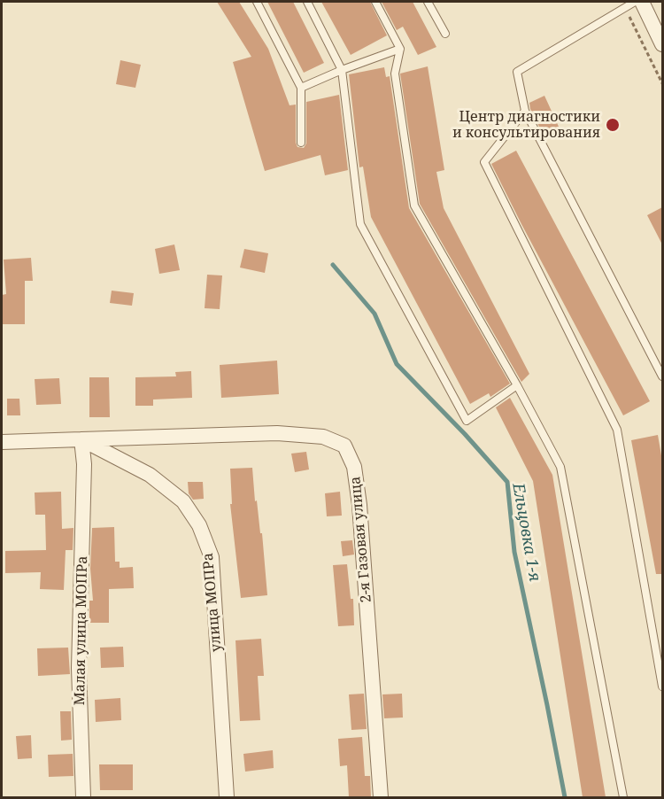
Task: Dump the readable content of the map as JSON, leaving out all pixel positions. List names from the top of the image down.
{
  "streets": {
    "street": ["2-я Газовая улица", "улица МОПРа", "Малая улица МОПРа"]
  },
  "crossings": [
    ["2-я Газовая улица", "улица МОПРа"],
    ["2-я Газовая улица", "Малая улица МОПРа"],
    ["улица МОПРа", "Малая улица МОПРа"]
  ],
  "water": ["Ельцовка 1-я"],
  "places": ["Центр диагностики и консультирования"]
}
